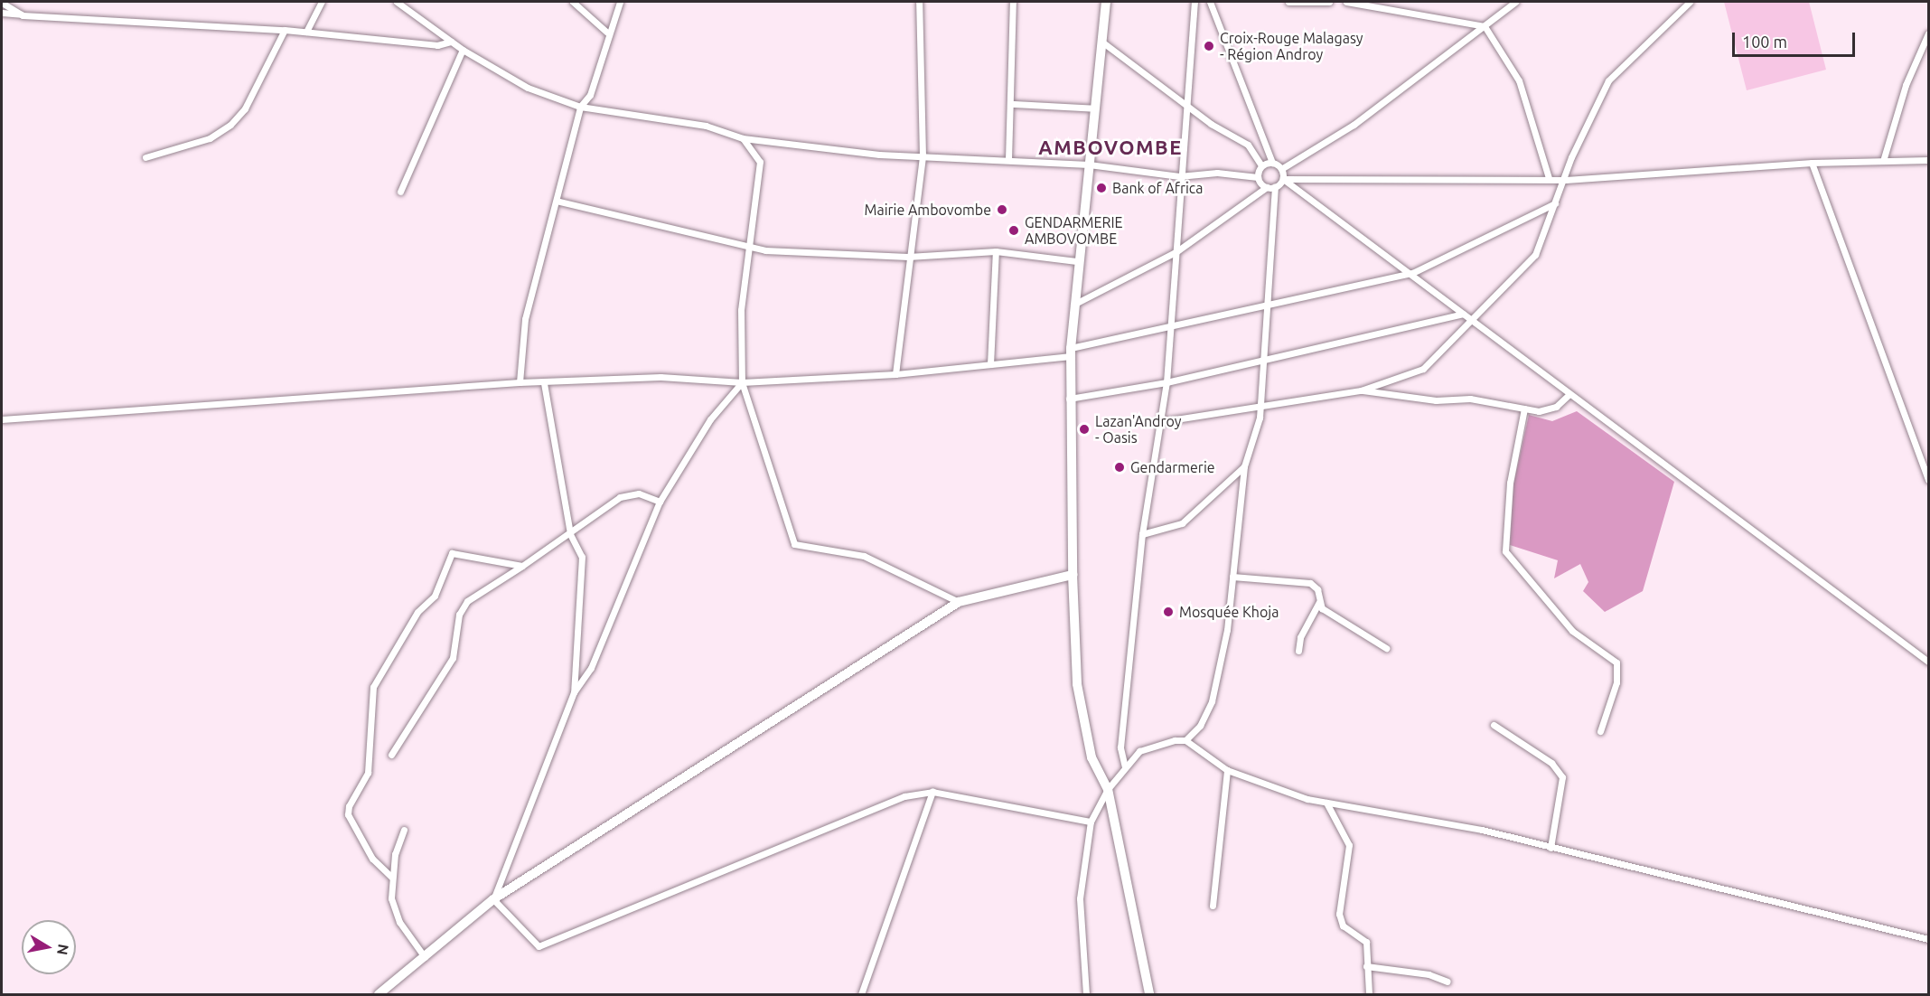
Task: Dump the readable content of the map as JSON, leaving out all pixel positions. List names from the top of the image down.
{
  "districts": ["AMBOVOMBE"],
  "places": [
    "Croix-Rouge Malagasy - Région Androy",
    "Bank of Africa",
    "Mairie Ambovombe",
    "GENDARMERIE AMBOVOMBE",
    "Lazan'Androy - Oasis",
    "Gendarmerie",
    "Mosquée Khoja"
  ],
  "scale_bar": "100 m",
  "north": "right"
}
